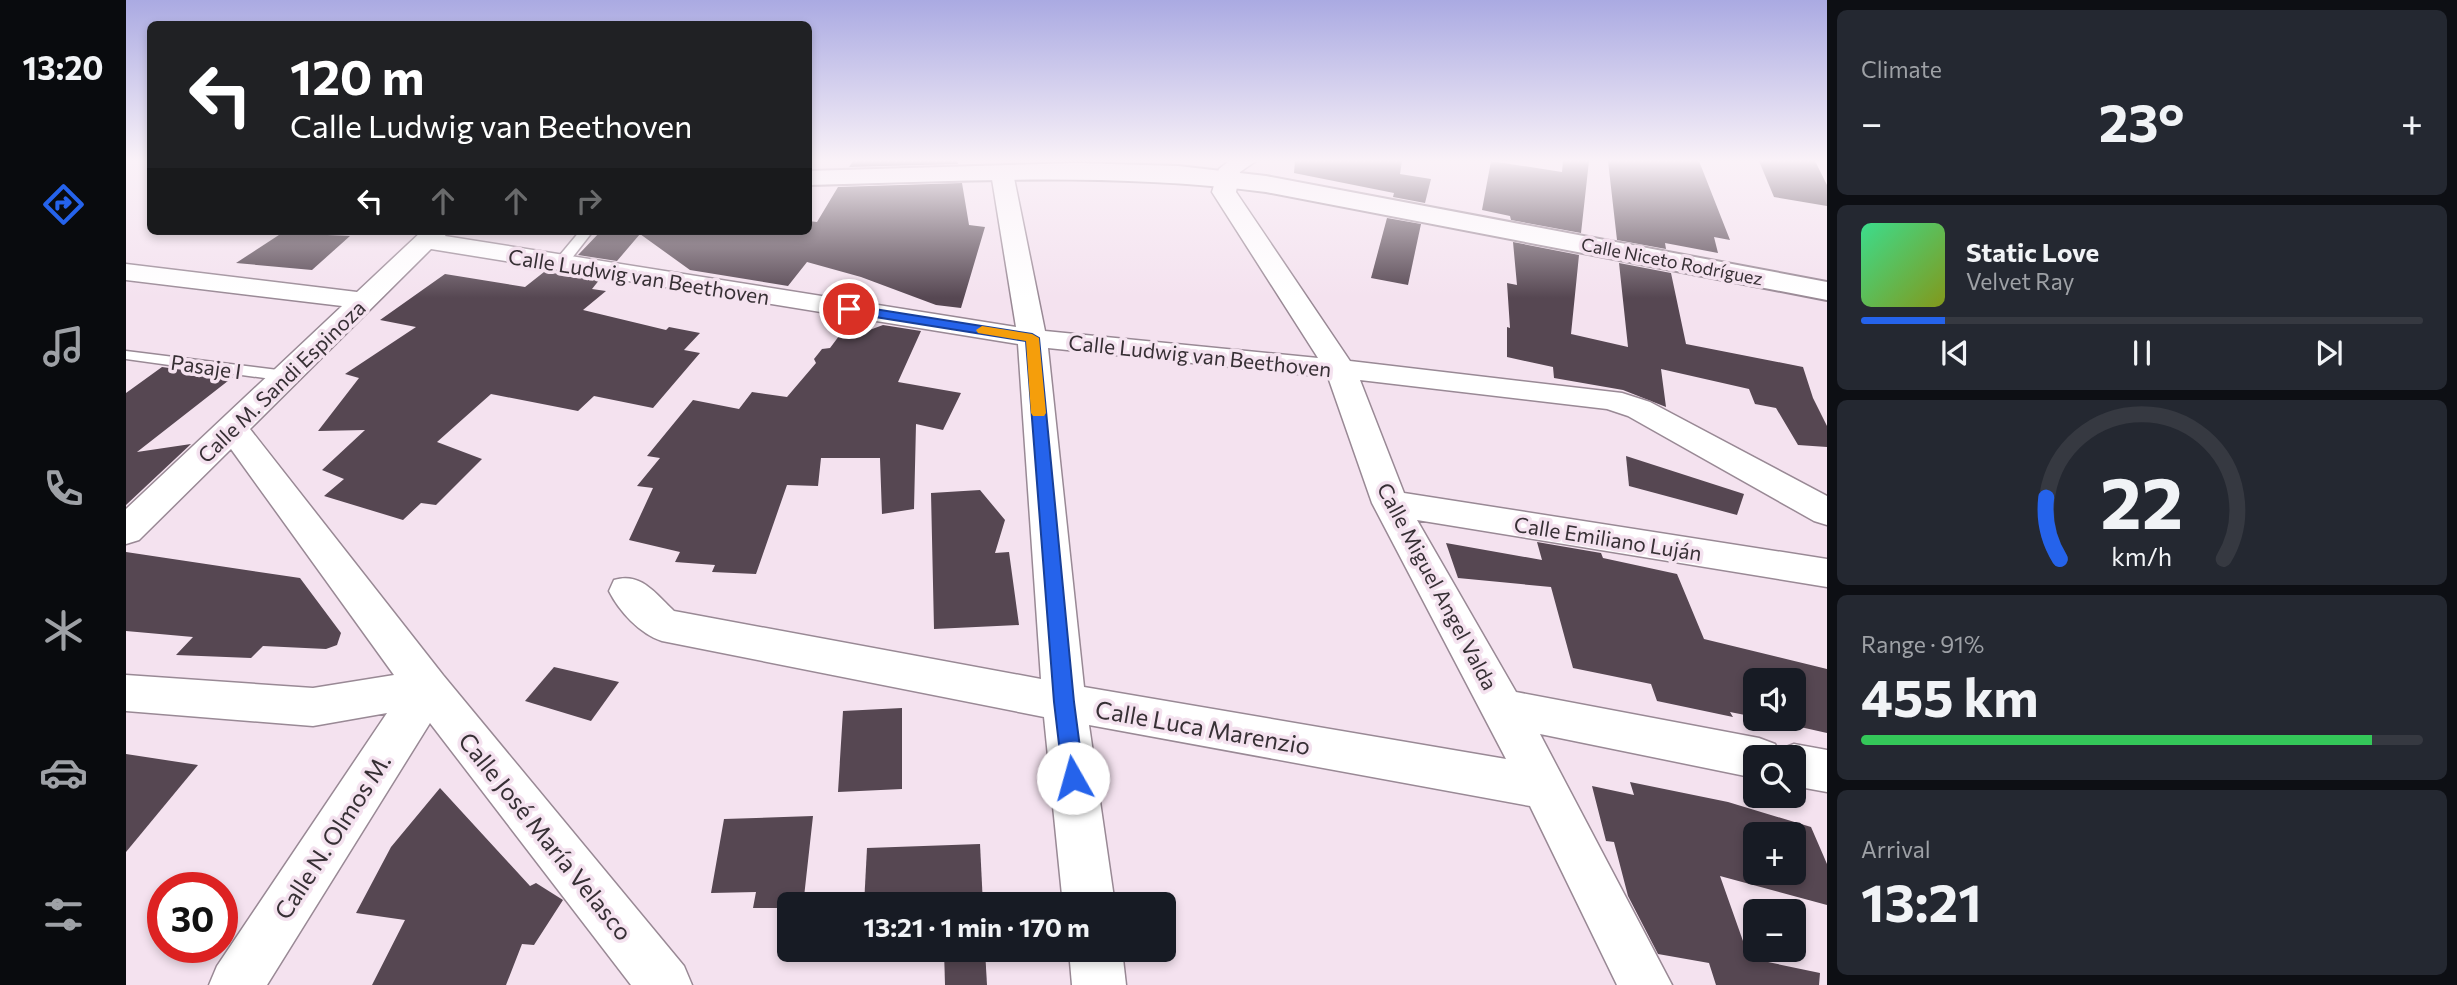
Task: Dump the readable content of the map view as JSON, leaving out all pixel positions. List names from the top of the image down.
{
  "streets": {
    "street": [
      "Calle Niceto Rodríguez",
      "Calle Ludwig van Beethoven",
      "Calle M. Sandi Espinoza",
      "Calle Emiliano Luján",
      "Calle Miguel Angel Valda",
      "Calle Luca Marenzio",
      "Calle N. Olmos M.",
      "Calle José María Velasco"
    ],
    "lane": ["Pasaje I"]
  },
  "crossings": [
    ["Calle Ludwig van Beethoven", "Calle M. Sandi Espinoza"],
    ["Calle Ludwig van Beethoven", "Calle Miguel Angel Valda"],
    ["Pasaje I", "Calle M. Sandi Espinoza"],
    ["Calle M. Sandi Espinoza", "Calle José María Velasco"],
    ["Calle Emiliano Luján", "Calle Miguel Angel Valda"],
    ["Calle Miguel Angel Valda", "Calle Luca Marenzio"],
    ["Calle N. Olmos M.", "Calle José María Velasco"]
  ],
  "page": {
    "tabs": "13:20",
    "tile": [
      "Climate",
      ["Range · 91%", "455 km"],
      ["Arrival", "13:21"]
    ],
    "turn": ["120 m", "Calle Ludwig van Beethoven"],
    "heat": ["−", "23°", "+"],
    "song": ["Static Love", "Velvet Ray"],
    "map_buttons": ["+", "−"],
    "limit": "30",
    "trip": "13:21 · 1 min · 170 m",
    "gauge": ["22", "km/h"]
  }
}
